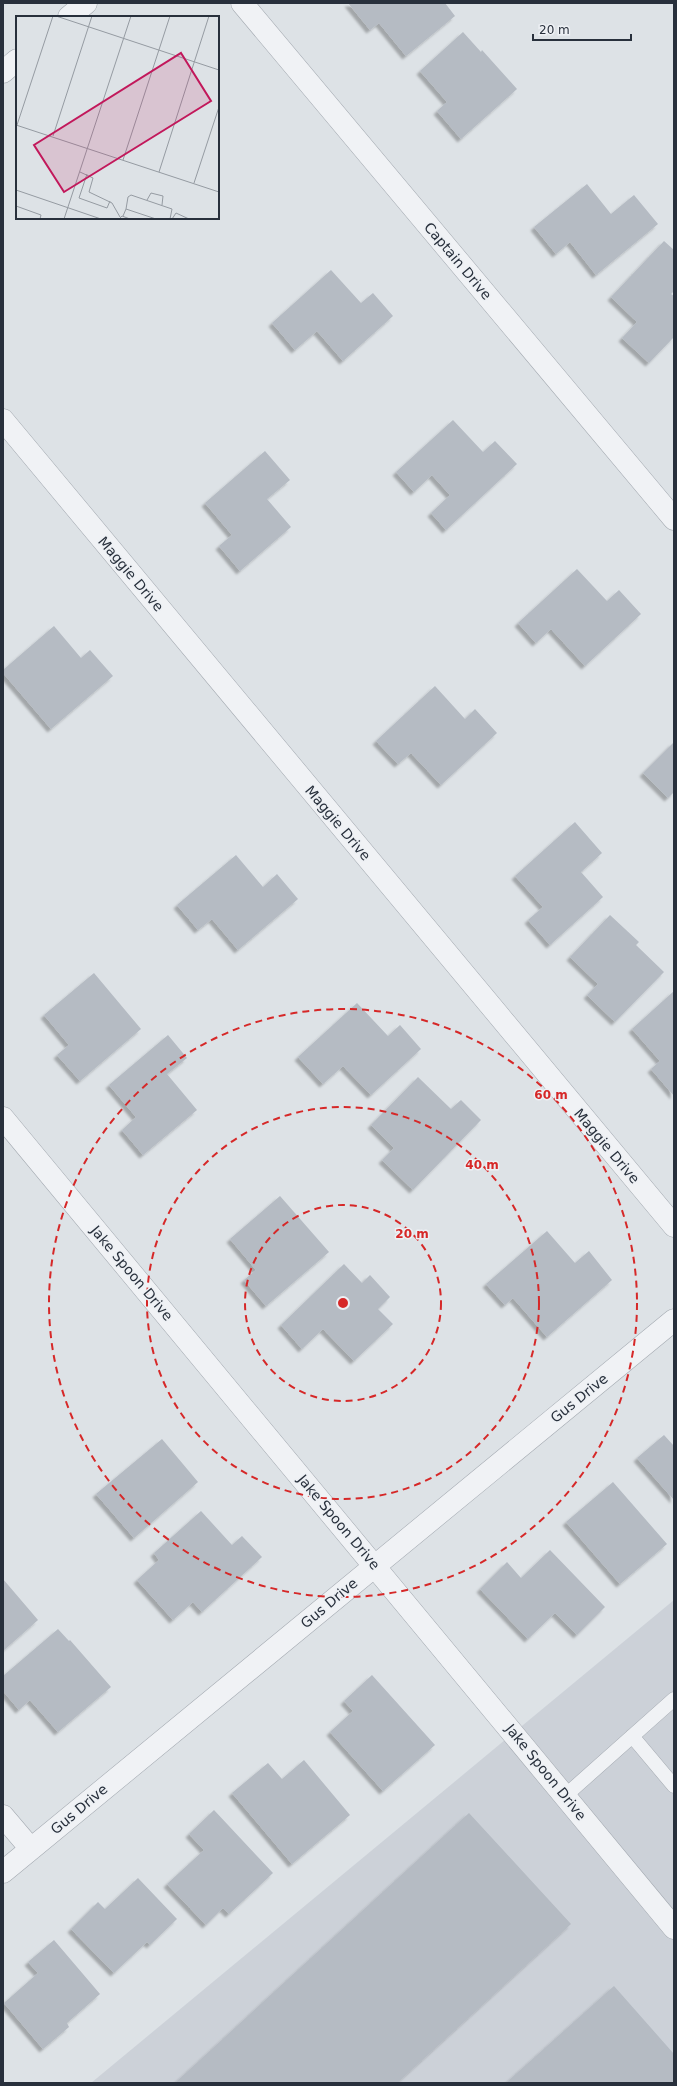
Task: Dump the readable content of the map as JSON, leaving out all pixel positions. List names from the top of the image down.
{
  "streets": {
    "street": [
      "Captain Drive",
      "Maggie Drive",
      "Jake Spoon Drive",
      "Gus Drive"
    ]
  },
  "crossings": [
    ["Jake Spoon Drive", "Gus Drive"]
  ],
  "scale_bar": "20 m",
  "rings": ["60 m", "40 m", "20 m"]
}
